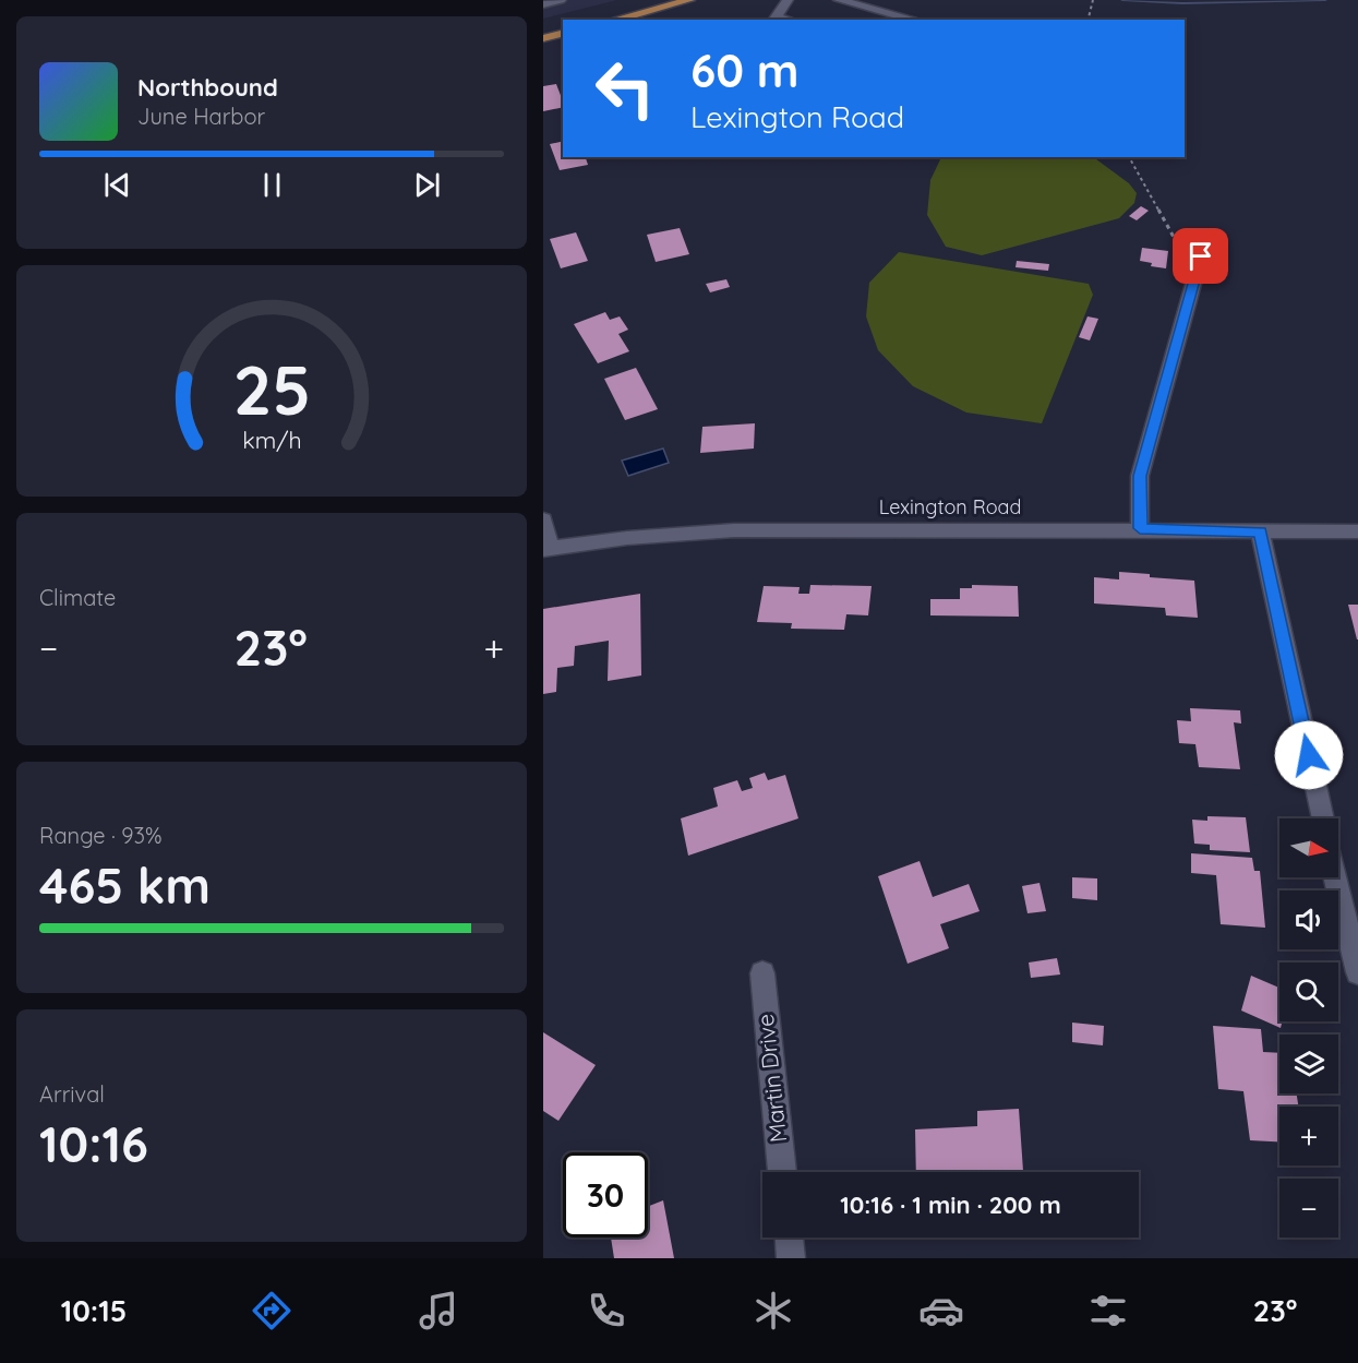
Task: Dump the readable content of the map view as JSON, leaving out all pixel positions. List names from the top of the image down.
{
  "streets": {
    "street": ["Lexington Road", "Martin Drive"]
  },
  "north": "right",
  "page": {
    "turn": ["60 m", "Lexington Road"],
    "song": ["Northbound", "June Harbor"],
    "tile": [
      "Climate",
      ["Range · 93%", "465 km"],
      ["Arrival", "10:16"]
    ],
    "heat": ["−", "23°", "+"],
    "map_buttons": ["+", "−"],
    "limit": "30",
    "trip": "10:16 · 1 min · 200 m",
    "tabs": ["10:15", "23°"],
    "gauge": ["25", "km/h"]
  }
}
